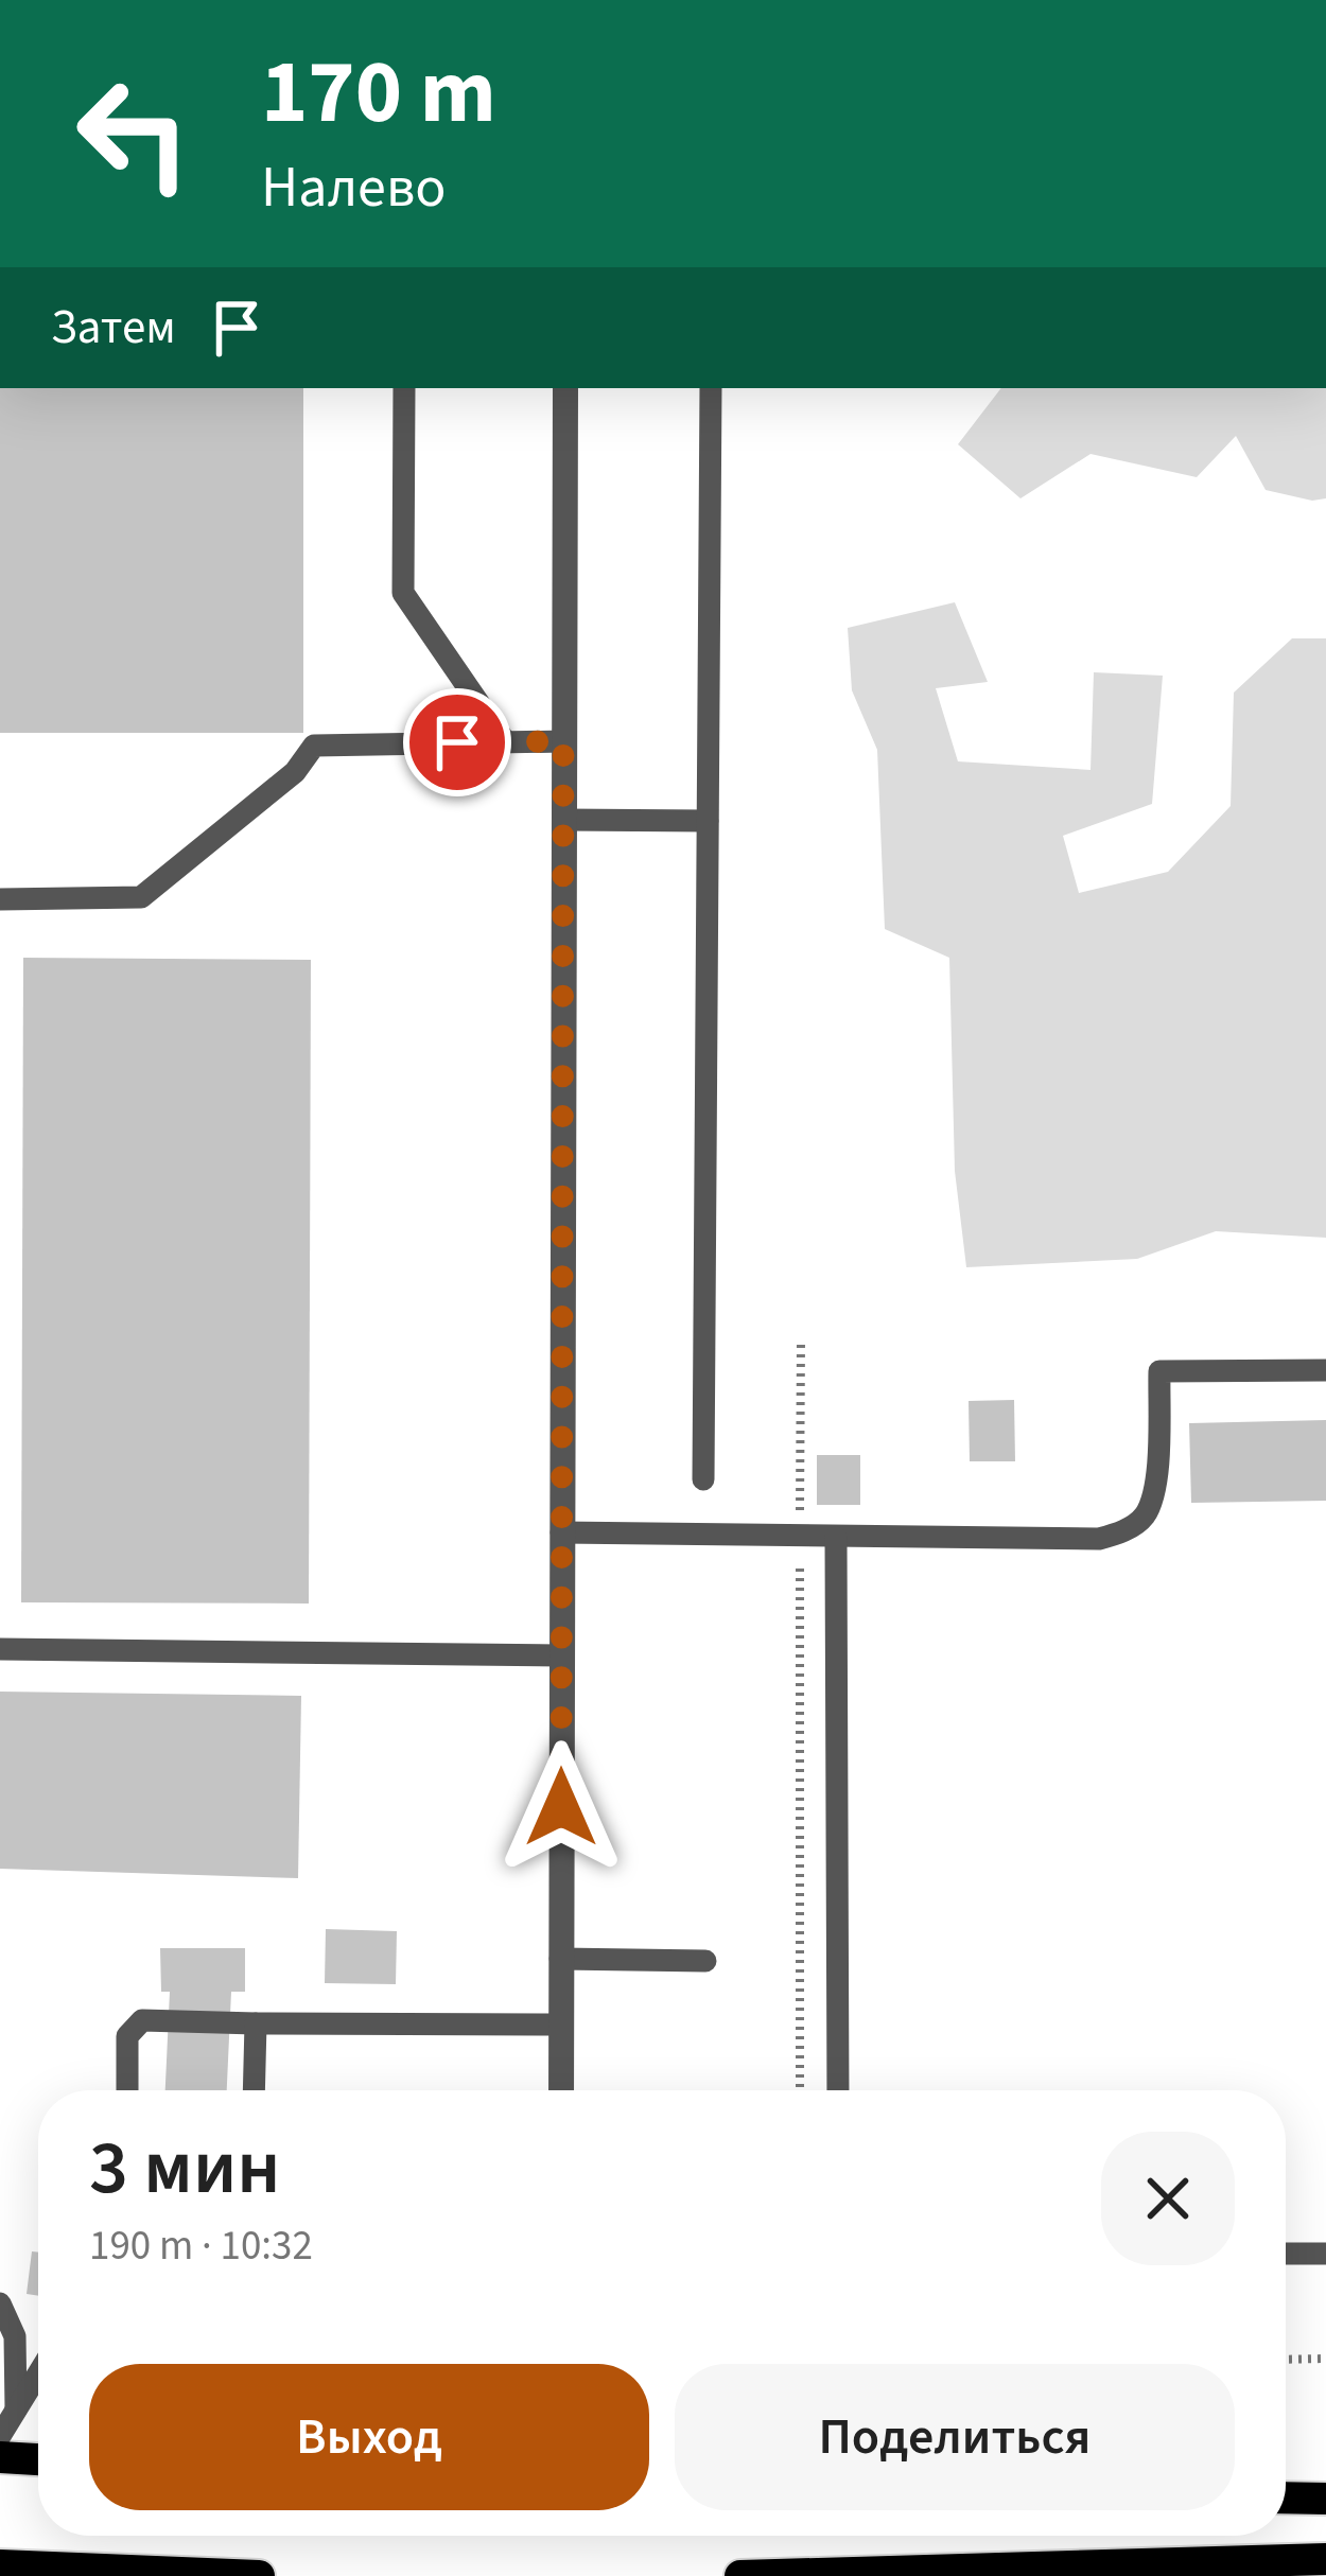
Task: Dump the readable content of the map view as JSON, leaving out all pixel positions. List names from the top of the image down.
{
  "page": {
    "turn": ["170 m", "Налево"],
    "then": "Затем",
    "heading": ["3 мин", "190 m · 10:32"],
    "buttons": ["Выход", "Поделиться"]
  }
}
